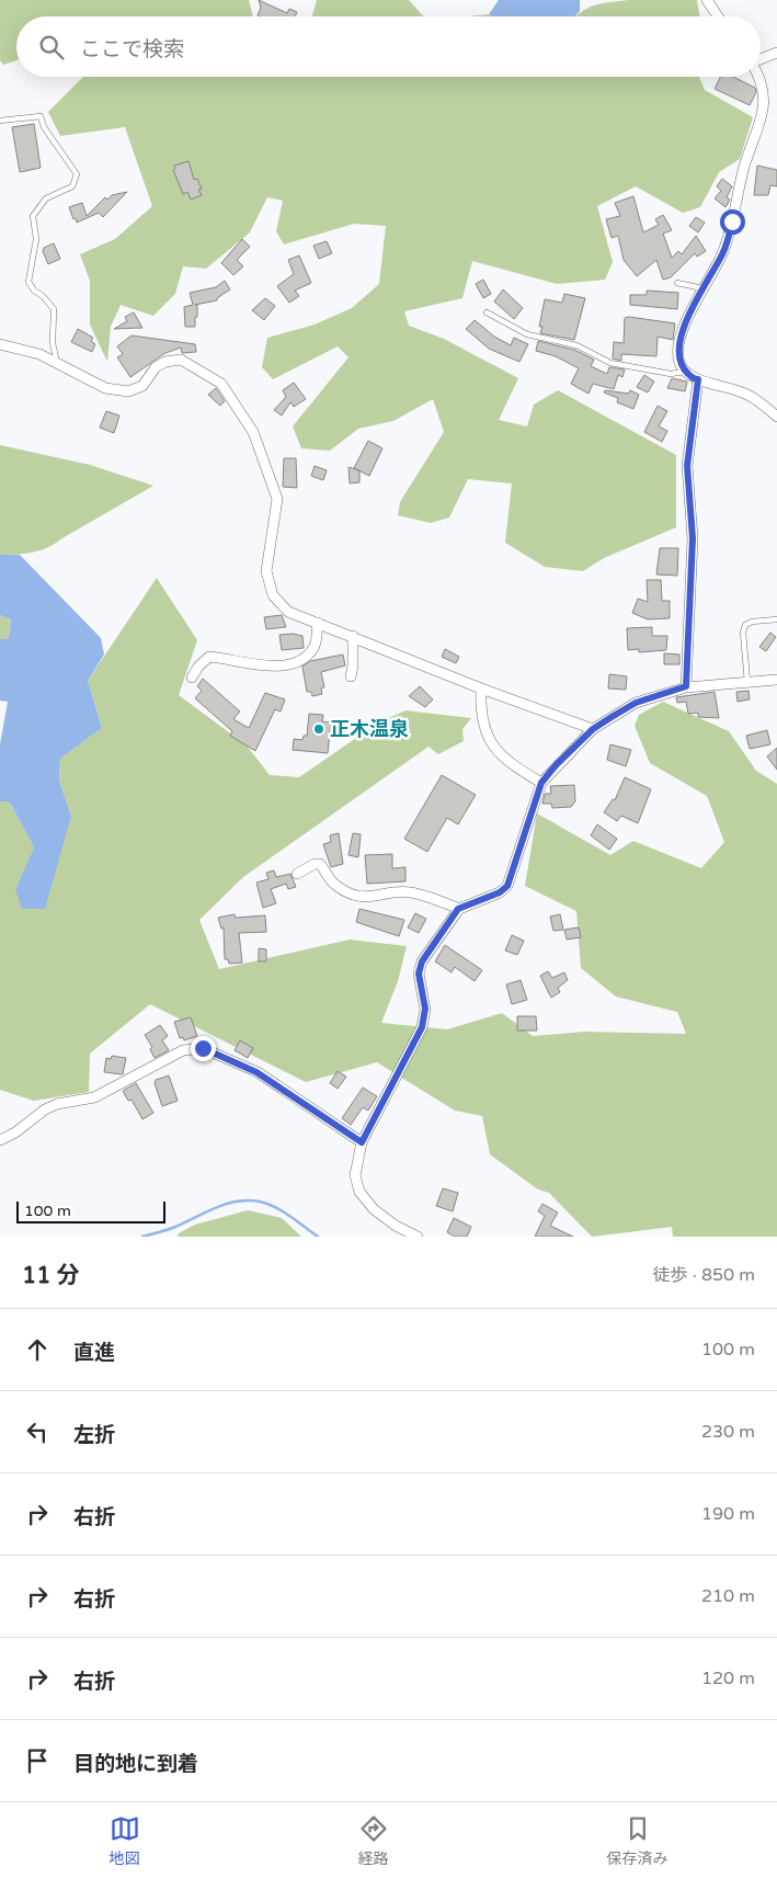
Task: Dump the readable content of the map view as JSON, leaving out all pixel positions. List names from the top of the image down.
{
  "places": ["正木温泉"],
  "scale_bar": "100 m",
  "page": {
    "search": "ここで検索",
    "scale": "100 m",
    "heading": ["11 分", "徒歩 · 850 m"],
    "list": [
      ["直進", "100 m"],
      ["左折", "230 m"],
      ["右折", "190 m"],
      ["右折", "210 m"],
      ["右折", "120 m"],
      "目的地に到着"
    ],
    "nav": ["地図", "経路", "保存済み"]
  }
}
